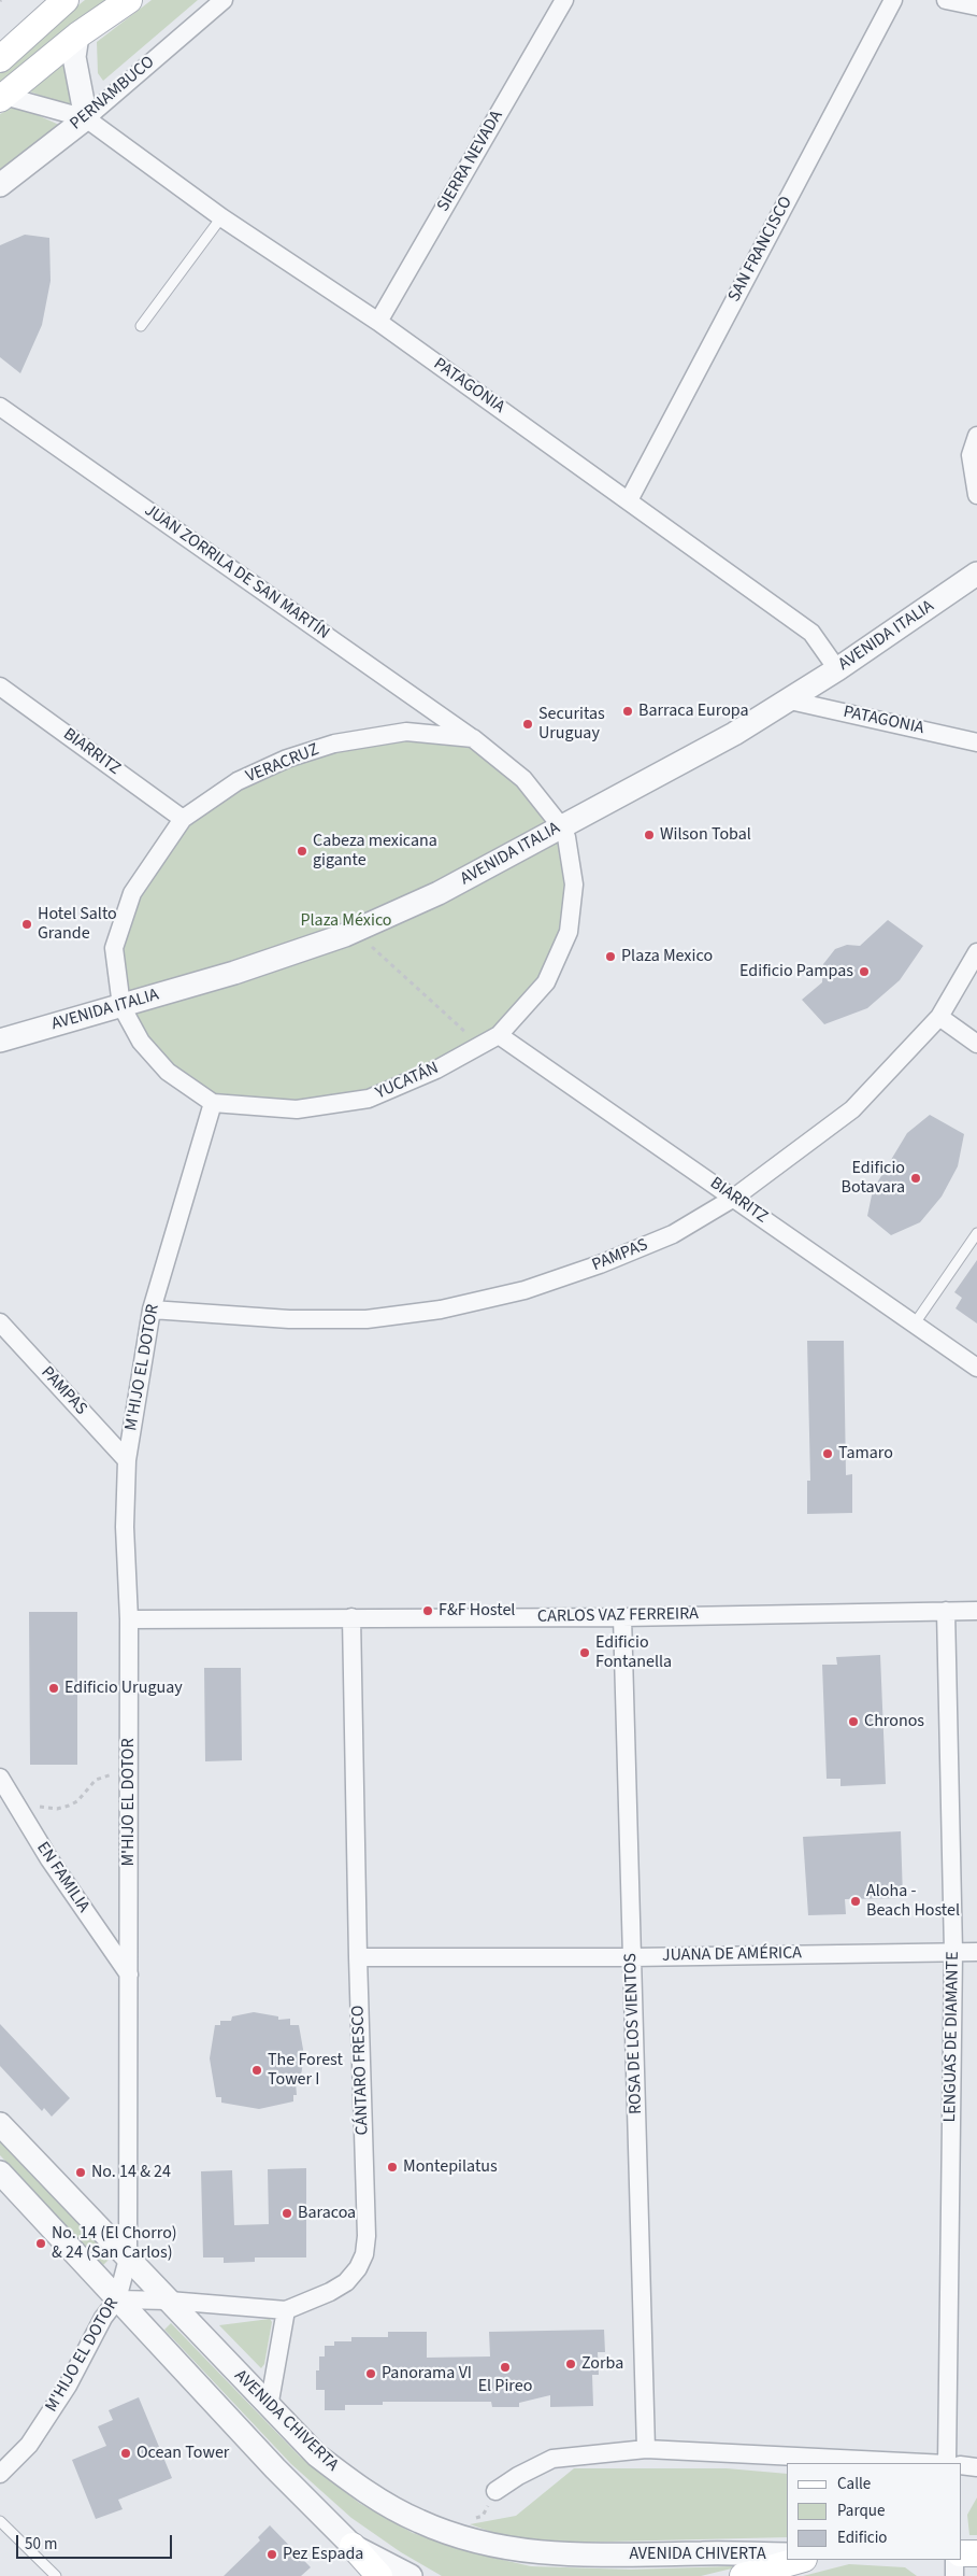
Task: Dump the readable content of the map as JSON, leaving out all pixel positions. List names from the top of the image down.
{
  "streets": {
    "street": [
      "PERNAMBUCO",
      "SIERRA NEVADA",
      "SAN FRANCISCO",
      "PATAGONIA",
      "JUAN ZORRILA DE SAN MARTÍN",
      "AVENIDA ITALIA",
      "BIARRITZ",
      "VERACRUZ",
      "YUCATÁN",
      "PAMPAS",
      "M'HIJO EL DOTOR",
      "CARLOS VAZ FERREIRA",
      "EN FAMILIA",
      "JUANA DE AMÉRICA",
      "ROSA DE LOS VIENTOS",
      "LENGUAS DE DIAMANTE",
      "CÁNTARO FRESCO",
      "AVENIDA CHIVERTA"
    ]
  },
  "crossings": [
    ["PERNAMBUCO", "PATAGONIA"],
    ["SIERRA NEVADA", "PATAGONIA"],
    ["SAN FRANCISCO", "PATAGONIA"],
    ["PATAGONIA", "AVENIDA ITALIA"],
    ["JUAN ZORRILA DE SAN MARTÍN", "VERACRUZ"],
    ["AVENIDA ITALIA", "VERACRUZ"],
    ["AVENIDA ITALIA", "YUCATÁN"],
    ["BIARRITZ", "VERACRUZ"],
    ["BIARRITZ", "YUCATÁN"],
    ["BIARRITZ", "PAMPAS"],
    ["YUCATÁN", "M'HIJO EL DOTOR"],
    ["PAMPAS", "M'HIJO EL DOTOR"],
    ["M'HIJO EL DOTOR", "CARLOS VAZ FERREIRA"],
    ["M'HIJO EL DOTOR", "EN FAMILIA"],
    ["M'HIJO EL DOTOR", "CÁNTARO FRESCO"],
    ["M'HIJO EL DOTOR", "AVENIDA CHIVERTA"],
    ["CARLOS VAZ FERREIRA", "ROSA DE LOS VIENTOS"],
    ["CARLOS VAZ FERREIRA", "LENGUAS DE DIAMANTE"],
    ["CARLOS VAZ FERREIRA", "CÁNTARO FRESCO"],
    ["JUANA DE AMÉRICA", "ROSA DE LOS VIENTOS"],
    ["JUANA DE AMÉRICA", "LENGUAS DE DIAMANTE"],
    ["JUANA DE AMÉRICA", "CÁNTARO FRESCO"],
    ["CÁNTARO FRESCO", "AVENIDA CHIVERTA"]
  ],
  "parks": ["Plaza México"],
  "places": [
    "Barraca Europa",
    "Securitas Uruguay",
    "Wilson Tobal",
    "Cabeza mexicana gigante",
    "Hotel Salto Grande",
    "Plaza Mexico",
    "Edificio Pampas",
    "Edificio Botavara",
    "Tamaro",
    "F&F Hostel",
    "Edificio Fontanella",
    "Edificio Uruguay",
    "Chronos",
    "Aloha - Beach Hostel",
    "The Forest Tower I",
    "Montepilatus",
    "No. 14 & 24",
    "Baracoa",
    "No. 14 (El Chorro) & 24 (San Carlos)",
    "Zorba",
    "El Pireo",
    "Panorama VI",
    "Ocean Tower",
    "Pez Espada"
  ],
  "legend": ["Calle", "Parque", "Edificio"],
  "scale_bar": "50 m"
}
